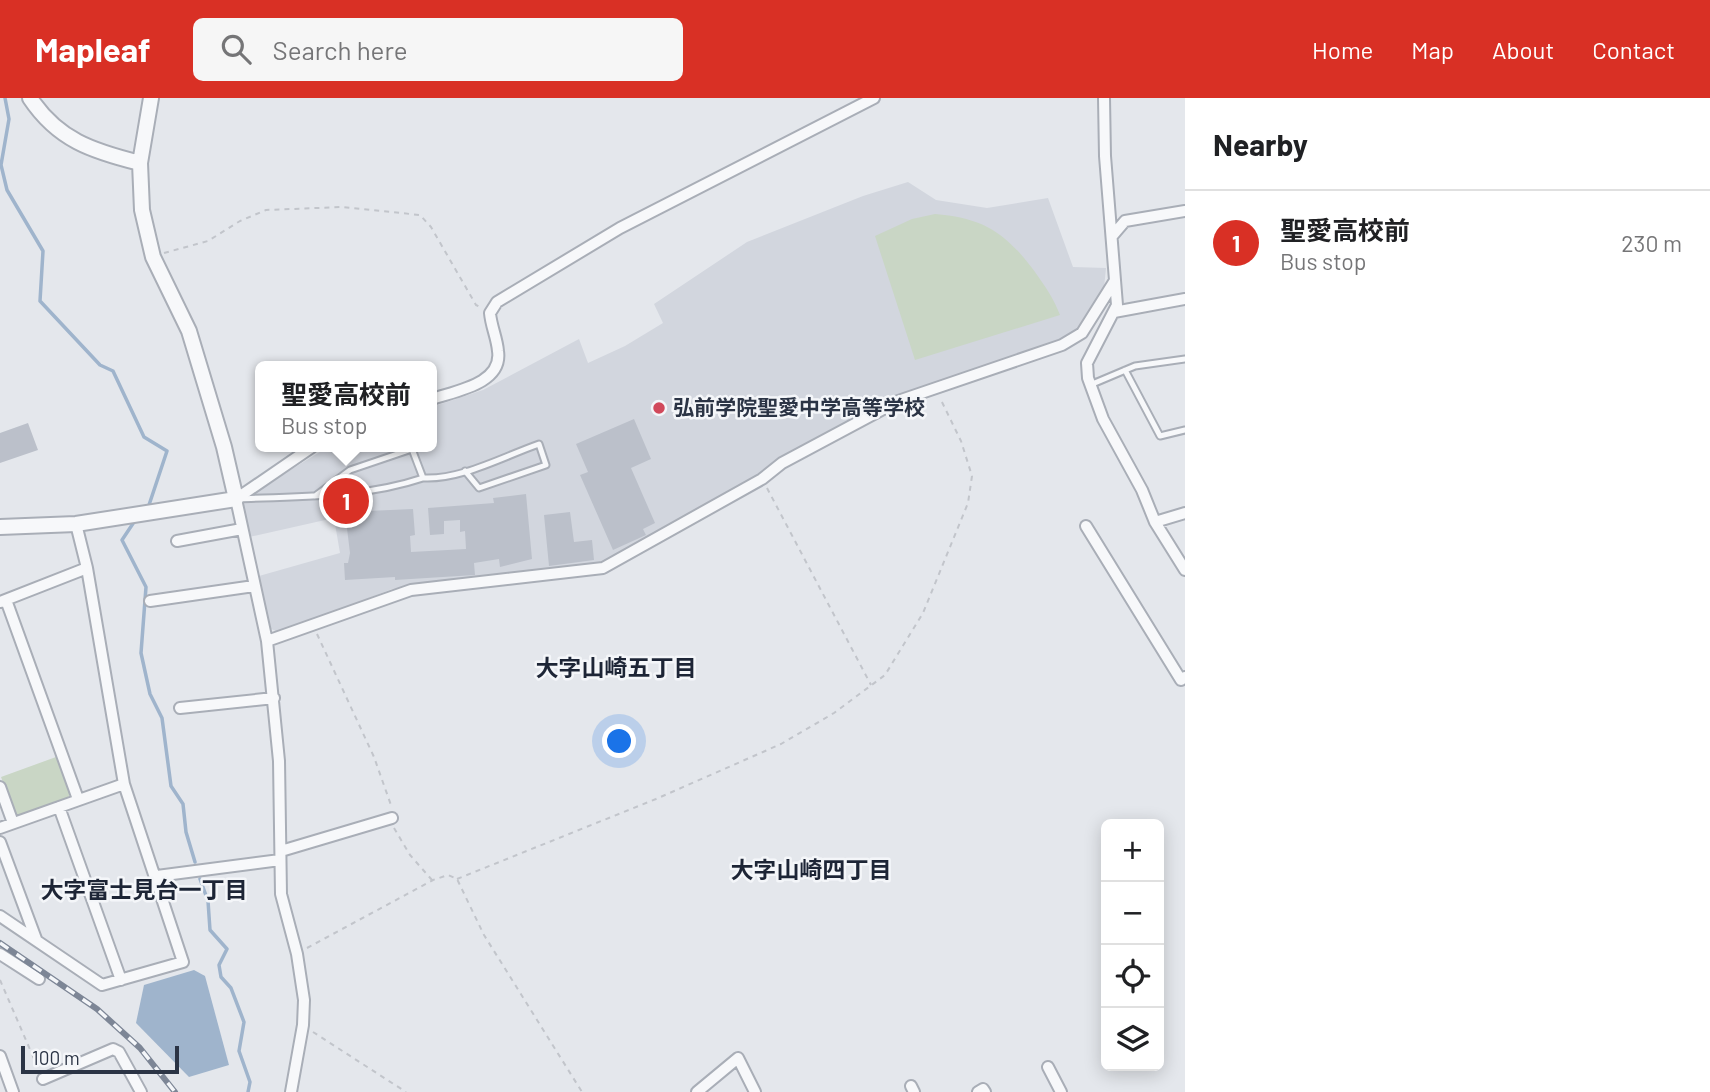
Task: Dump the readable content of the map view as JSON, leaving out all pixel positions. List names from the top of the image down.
{
  "districts": ["大字山崎五丁目", "大字山崎四丁目", "大字富士見台一丁目"],
  "places": ["弘前学院聖愛中学高等学校"],
  "scale_bar": "100 m",
  "page": {
    "header": "Mapleaf",
    "search": "Search here",
    "nav": [
      "Home",
      "Map",
      "About",
      "Contact"
    ],
    "heading": "Nearby",
    "list": [
      {
        "mark": "1",
        "name": "聖愛高校前",
        "note": "Bus stop",
        "value": "230 m"
      }
    ],
    "popup": ["聖愛高校前", "Bus stop"],
    "pins": "1",
    "map_buttons": ["+", "−"],
    "scale": "100 m"
  }
}
